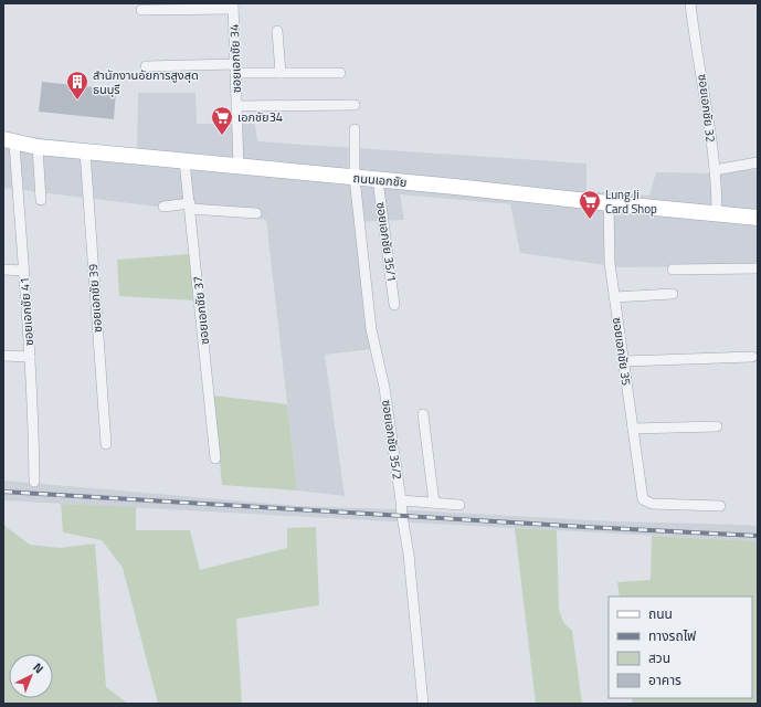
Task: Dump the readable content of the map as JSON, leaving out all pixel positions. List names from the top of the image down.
{
  "streets": {
    "main road": ["ถนนเอกชัย"],
    "street": [
      "ซอยเอกชัย 34",
      "ซอยเอกชัย 32",
      "ซอยเอกชัย 35/1",
      "ซอยเอกชัย 39",
      "ซอยเอกชัย 37",
      "ซอยเอกชัย 41",
      "ซอยเอกชัย 35",
      "ซอยเอกชัย 35/2"
    ]
  },
  "crossings": [
    ["ซอยเอกชัย 34", "ถนนเอกชัย"],
    ["ซอยเอกชัย 32", "ถนนเอกชัย"],
    ["ถนนเอกชัย", "ซอยเอกชัย 35/1"],
    ["ถนนเอกชัย", "ซอยเอกชัย 39"],
    ["ถนนเอกชัย", "ซอยเอกชัย 37"],
    ["ถนนเอกชัย", "ซอยเอกชัย 41"],
    ["ถนนเอกชัย", "ซอยเอกชัย 35"],
    ["ถนนเอกชัย", "ซอยเอกชัย 35/2"]
  ],
  "places": {
    "building": ["สำนักงานอัยการสูงสุด ธนบุรี"],
    "supermarket": ["เอกชัย34", "Lung Ji Card Shop"]
  },
  "legend": [
    "ถนน",
    "ทางรถไฟ",
    "สวน",
    "อาคาร"
  ],
  "north": "top right"
}
